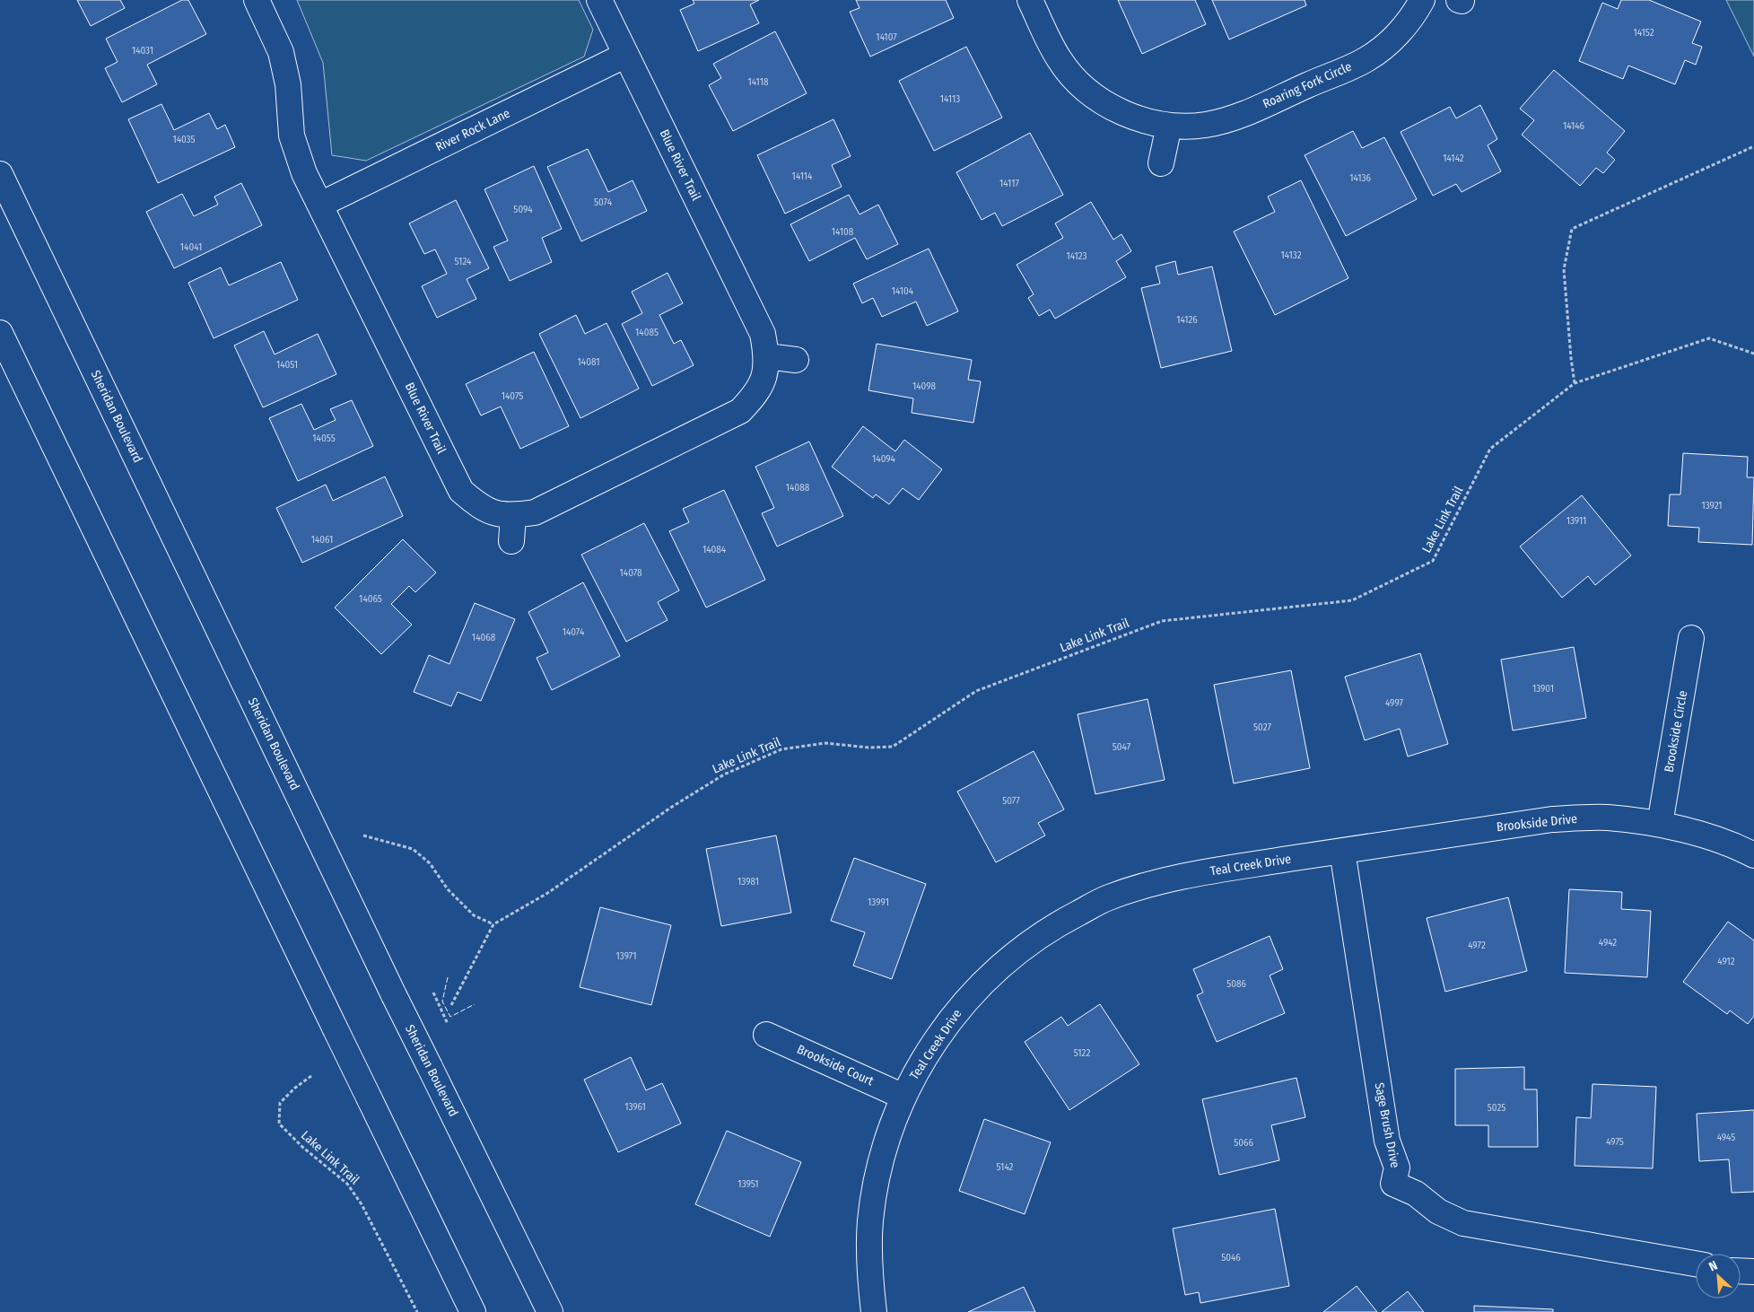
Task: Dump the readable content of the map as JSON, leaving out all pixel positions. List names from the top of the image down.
{
  "streets": {
    "street": [
      "Roaring Fork Circle",
      "River Rock Lane",
      "Blue River Trail",
      "Sheridan Boulevard",
      "Brookside Circle",
      "Brookside Drive",
      "Teal Creek Drive",
      "Brookside Court",
      "Sage Brush Drive"
    ],
    "path": ["Lake Link Trail"]
  },
  "crossings": [
    ["River Rock Lane", "Blue River Trail"],
    ["Brookside Circle", "Brookside Drive"],
    ["Brookside Drive", "Teal Creek Drive"],
    ["Brookside Drive", "Sage Brush Drive"],
    ["Teal Creek Drive", "Brookside Court"],
    ["Teal Creek Drive", "Sage Brush Drive"]
  ],
  "house_numbers": [
    "14152",
    "14107",
    "14031",
    "14118",
    "14113",
    "14146",
    "14035",
    "14142",
    "14114",
    "14136",
    "14117",
    "5074",
    "5094",
    "14108",
    "14041",
    "14132",
    "14123",
    "5124",
    "14104",
    "14126",
    "14085",
    "14081",
    "14051",
    "14098",
    "14075",
    "14055",
    "14094",
    "14088",
    "13921",
    "13911",
    "14061",
    "14084",
    "14078",
    "14065",
    "14074",
    "14068",
    "13901",
    "4997",
    "5027",
    "5047",
    "5077",
    "13981",
    "13991",
    "4942",
    "4972",
    "13971",
    "4912",
    "5086",
    "5122",
    "13961",
    "5025",
    "4945",
    "4975",
    "5066",
    "5142",
    "13951",
    "5046"
  ],
  "north": "top left"
}
